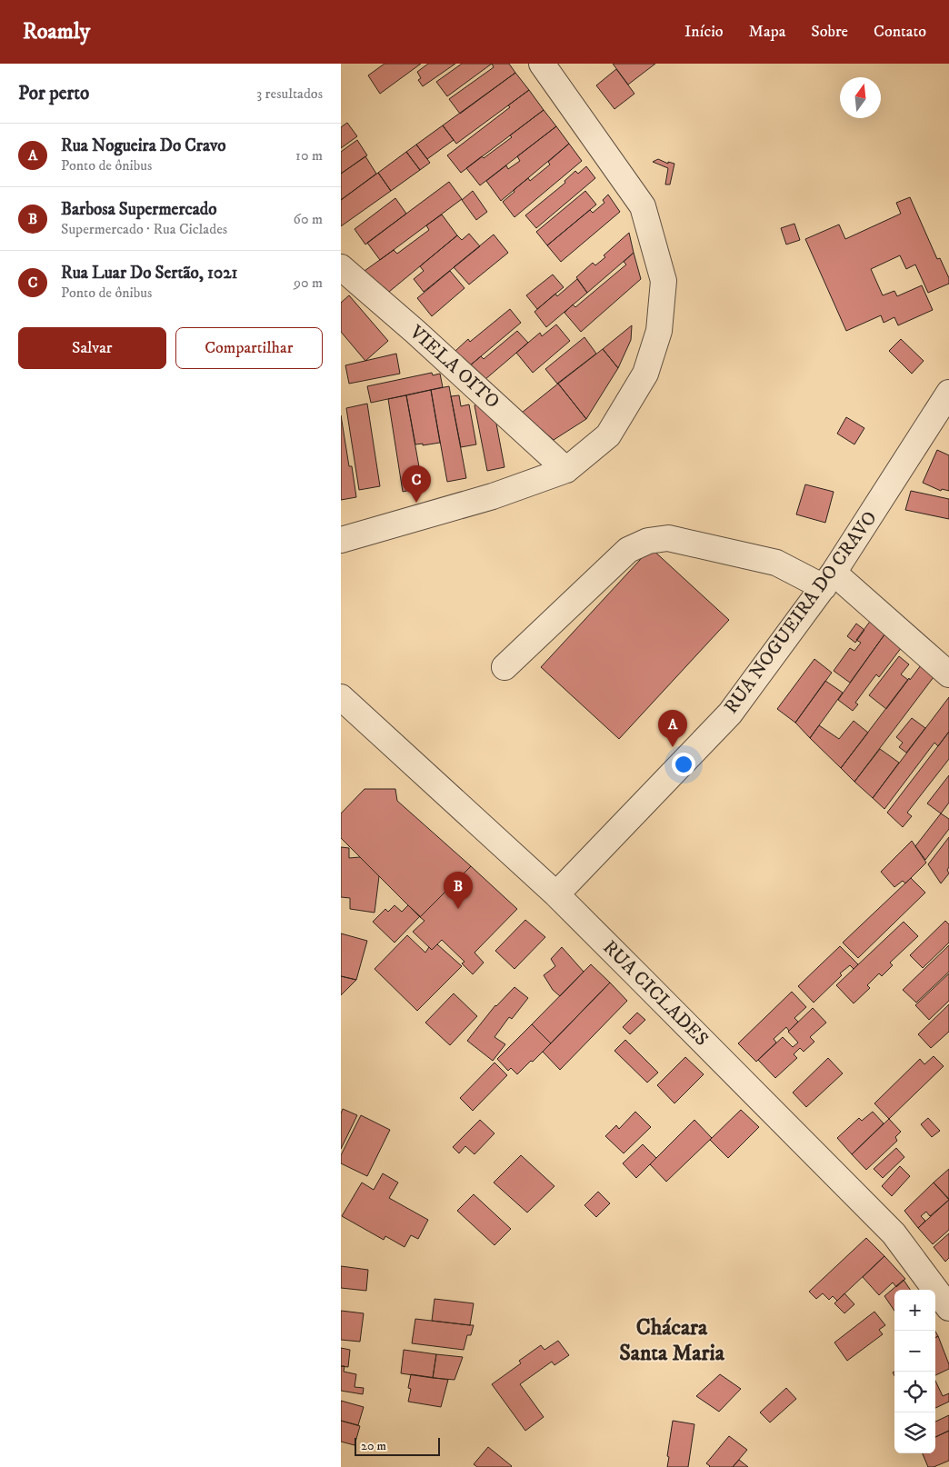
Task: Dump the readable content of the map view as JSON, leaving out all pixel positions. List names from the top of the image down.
{
  "streets": {
    "street": ["VIELA OITO", "RUA NOGUEIRA DO CRAVO", "RUA CICLADES"]
  },
  "crossings": [
    ["RUA NOGUEIRA DO CRAVO", "RUA CICLADES"]
  ],
  "districts": ["Chácara Santa Maria"],
  "scale_bar": "20 m",
  "north": "top",
  "page": {
    "header": "Roamly",
    "nav": [
      "Início",
      "Mapa",
      "Sobre",
      "Contato"
    ],
    "heading": ["Por perto", "3 resultados"],
    "list": [
      {
        "mark": "A",
        "name": "Rua Nogueira Do Cravo",
        "note": "Ponto de ônibus",
        "value": "10 m"
      },
      {
        "mark": "B",
        "name": "Barbosa Supermercado",
        "note": "Supermercado · Rua Ciclades",
        "value": "60 m"
      },
      {
        "mark": "C",
        "name": "Rua Luar Do Sertão, 1021",
        "note": "Ponto de ônibus",
        "value": "90 m"
      }
    ],
    "buttons": ["Salvar", "Compartilhar"],
    "pins": ["C", "A", "B"],
    "map_buttons": ["+", "−"],
    "scale": "20 m"
  }
}
